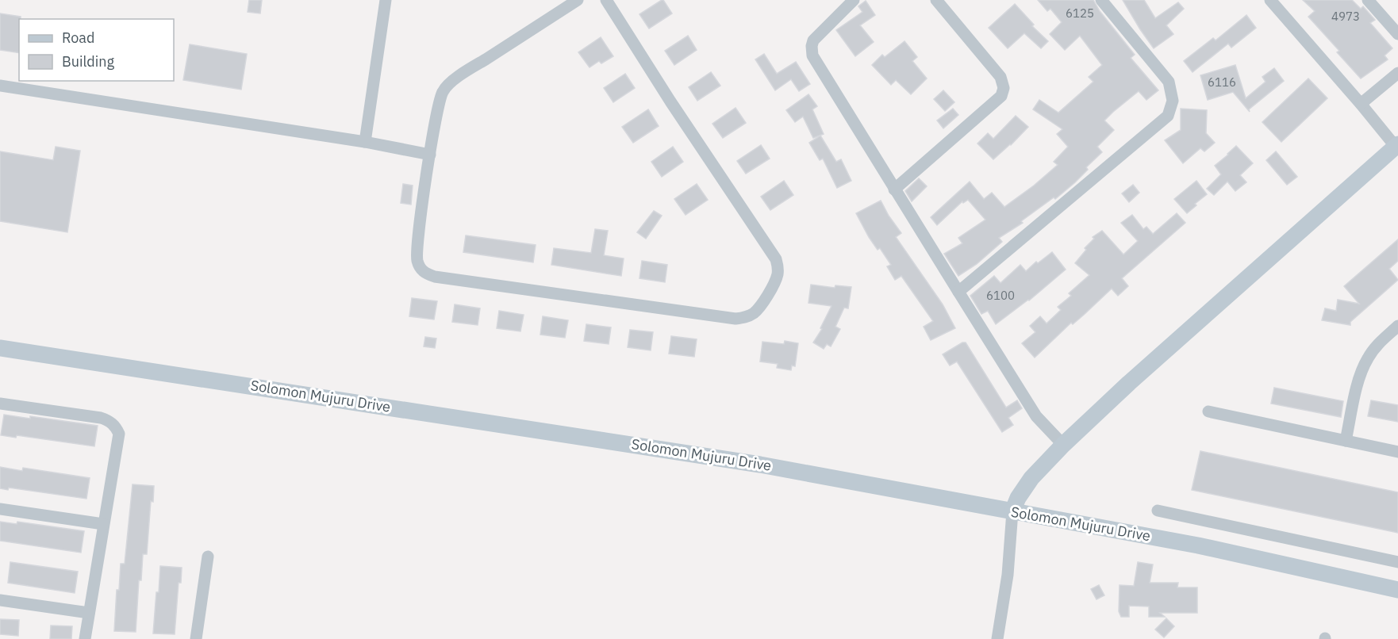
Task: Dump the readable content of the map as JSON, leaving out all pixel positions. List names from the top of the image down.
{
  "streets": {
    "street": ["Solomon Mujuru Drive"]
  },
  "house_numbers": [
    "6125",
    "4973",
    "6116",
    "6100"
  ],
  "legend": ["Road", "Building"]
}
